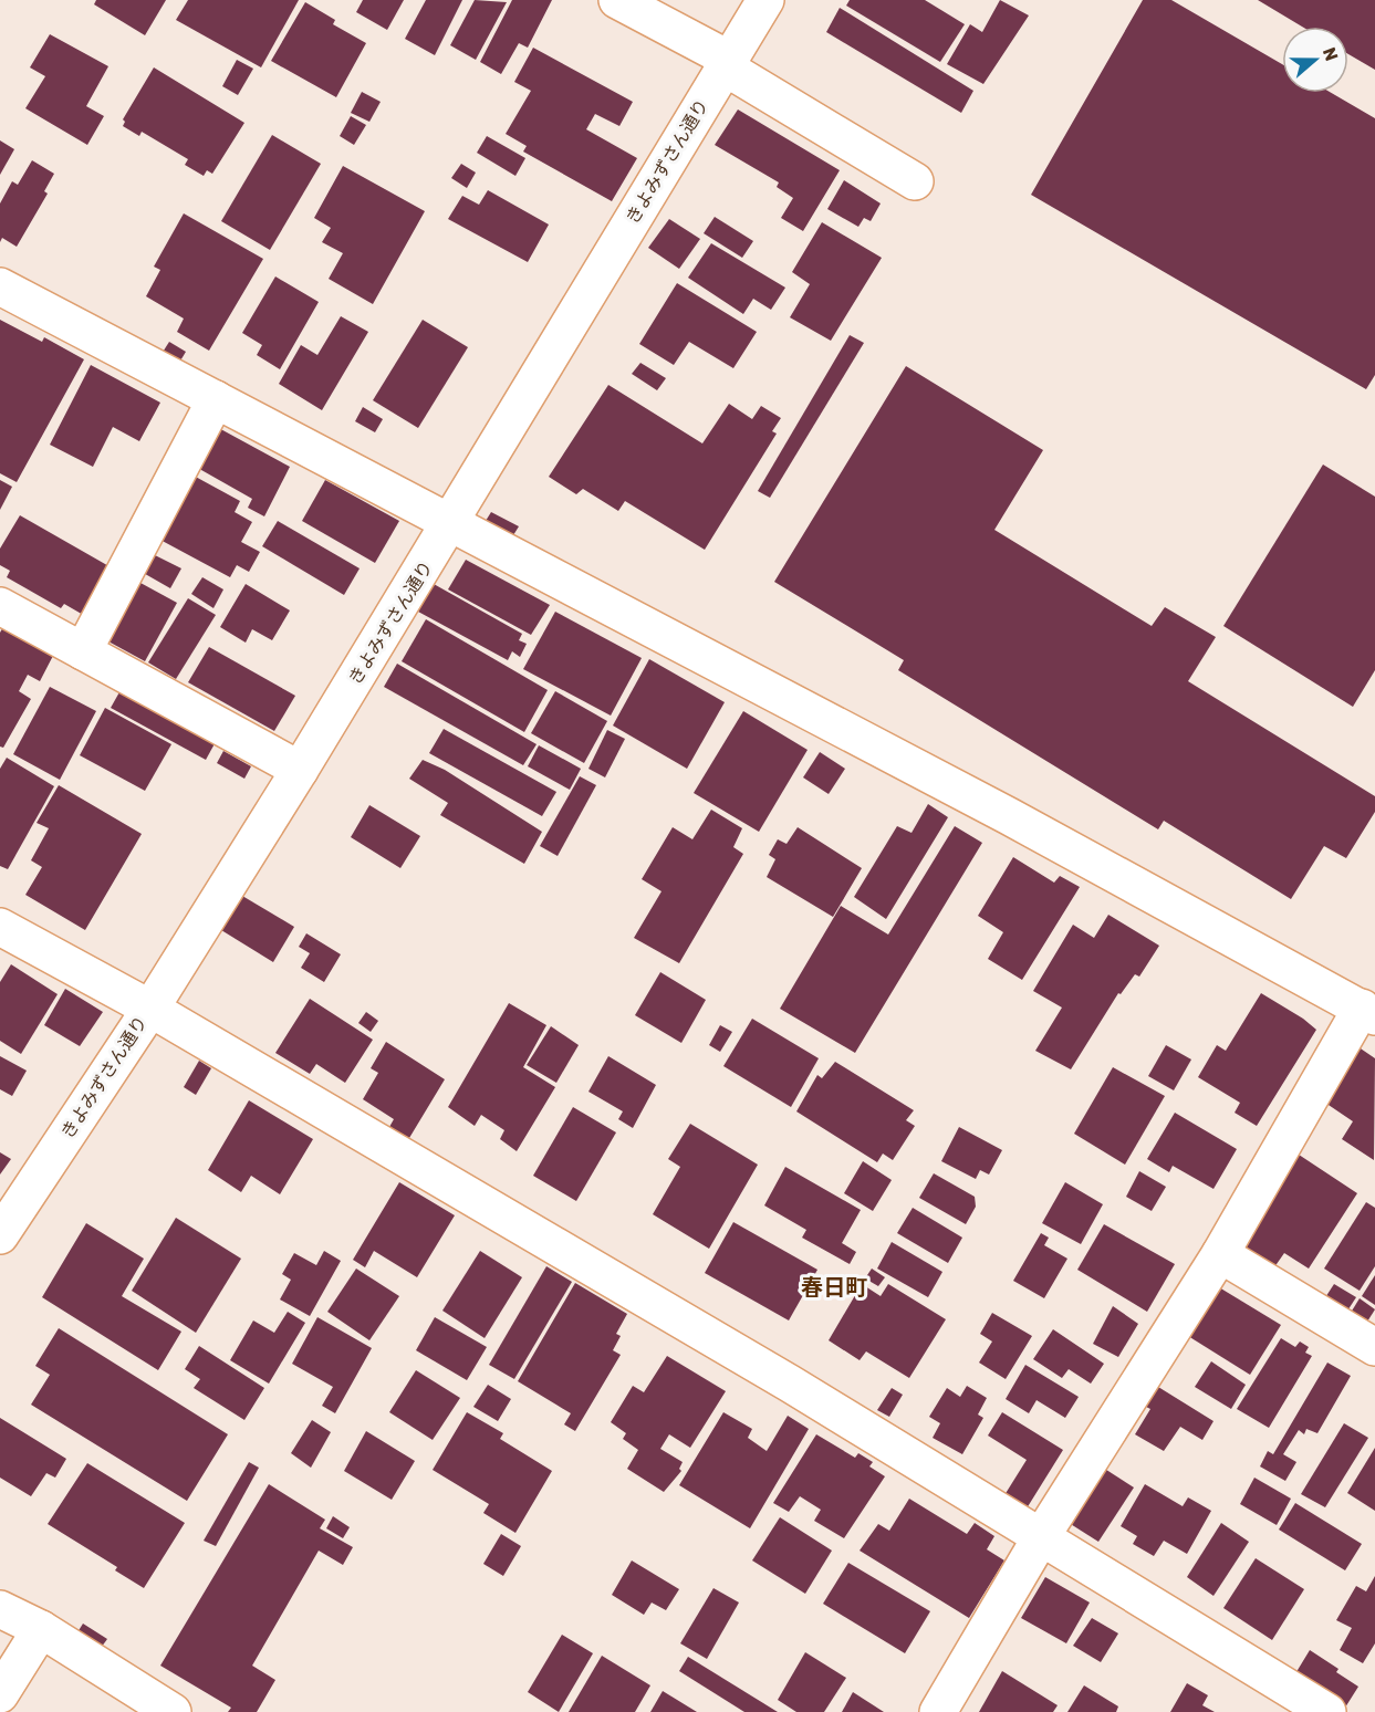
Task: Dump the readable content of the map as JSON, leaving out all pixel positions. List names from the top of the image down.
{
  "streets": {
    "street": ["きよみずさん通り"]
  },
  "districts": ["春日町"],
  "north": "right"
}
